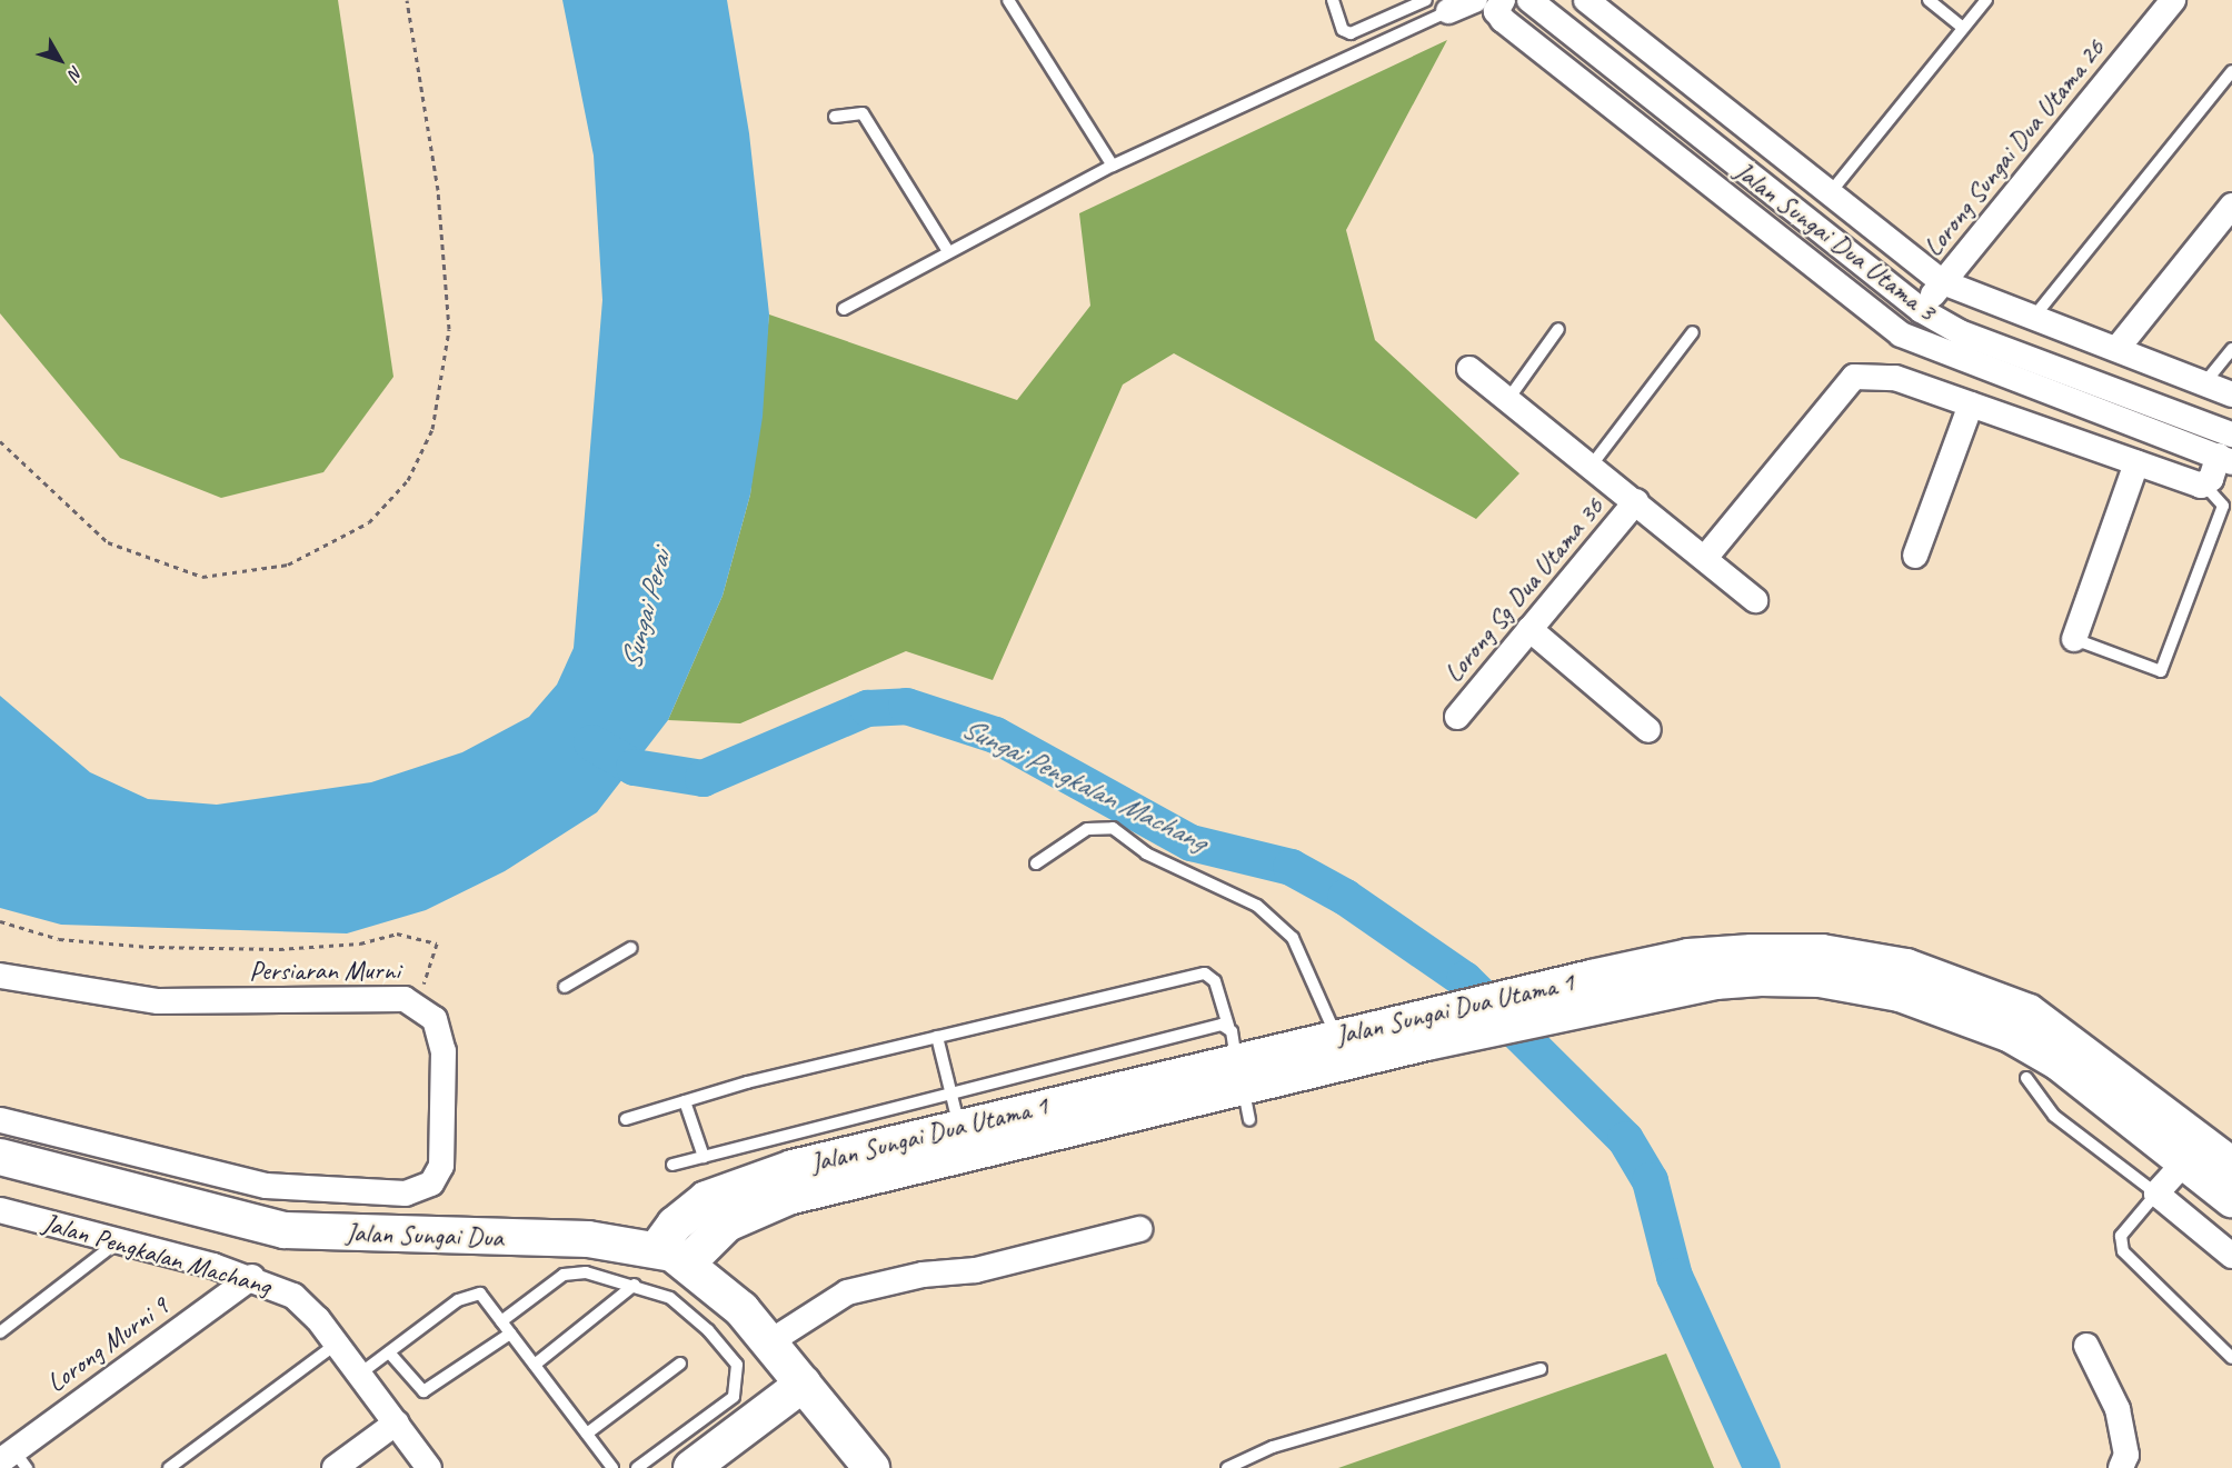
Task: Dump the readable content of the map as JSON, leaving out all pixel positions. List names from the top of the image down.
{
  "streets": {
    "street": [
      "Lorong Sungai Dua Utama 26",
      "Jalan Sungai Dua Utama 3",
      "Lorong Sg Dua Utama 36",
      "Persiaran Murni",
      "Jalan Sungai Dua Utama 1",
      "Jalan Sungai Dua",
      "Jalan Pengkalan Machang",
      "Lorong Murni 9"
    ]
  },
  "crossings": [
    ["Lorong Sungai Dua Utama 26", "Jalan Sungai Dua Utama 3"],
    ["Jalan Sungai Dua Utama 1", "Jalan Sungai Dua"],
    ["Jalan Pengkalan Machang", "Lorong Murni 9"]
  ],
  "water": ["Sungai Perai", "Sungai Pengkalan Machang"],
  "north": "bottom right"
}
